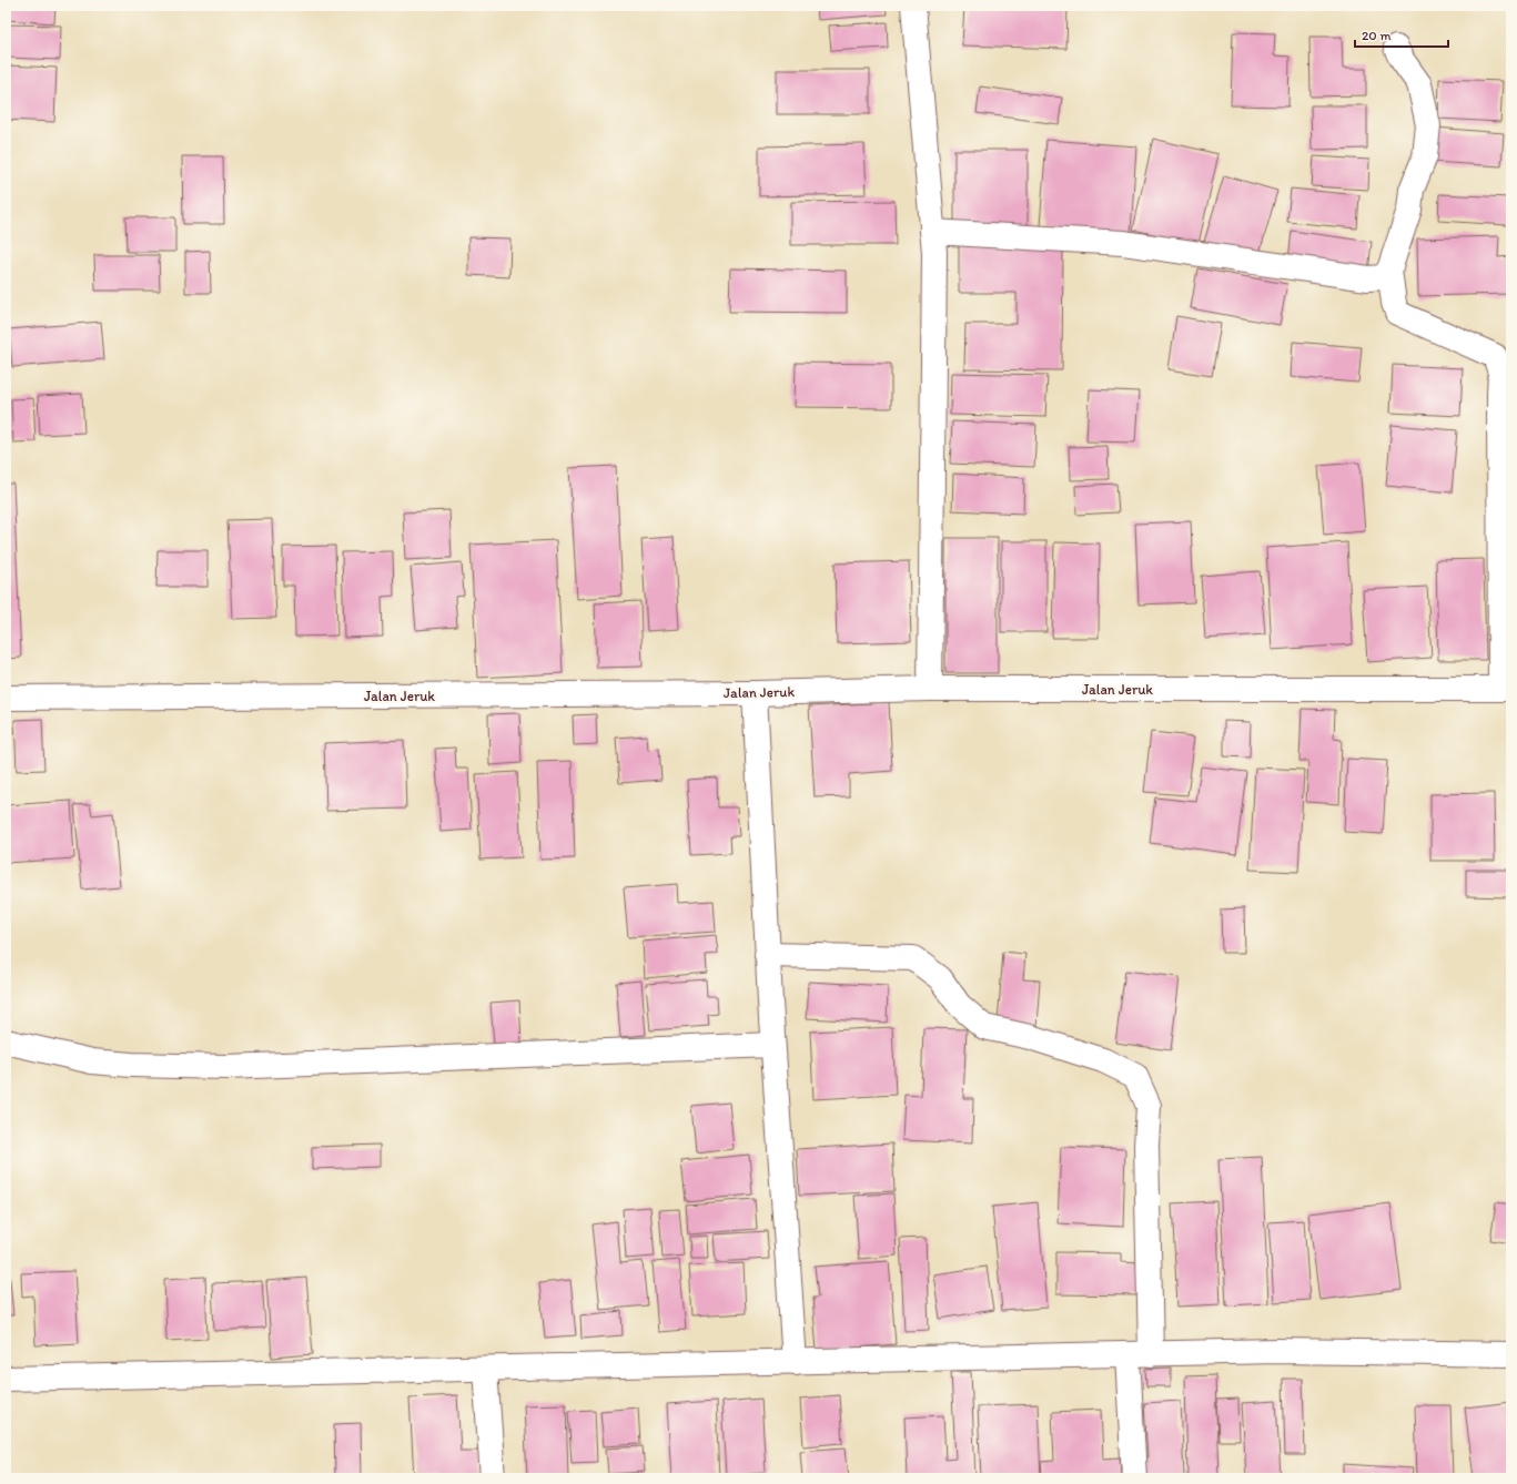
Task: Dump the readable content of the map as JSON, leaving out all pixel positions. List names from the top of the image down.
{
  "streets": {
    "street": ["Jalan Jeruk"]
  },
  "scale_bar": "20 m"
}
